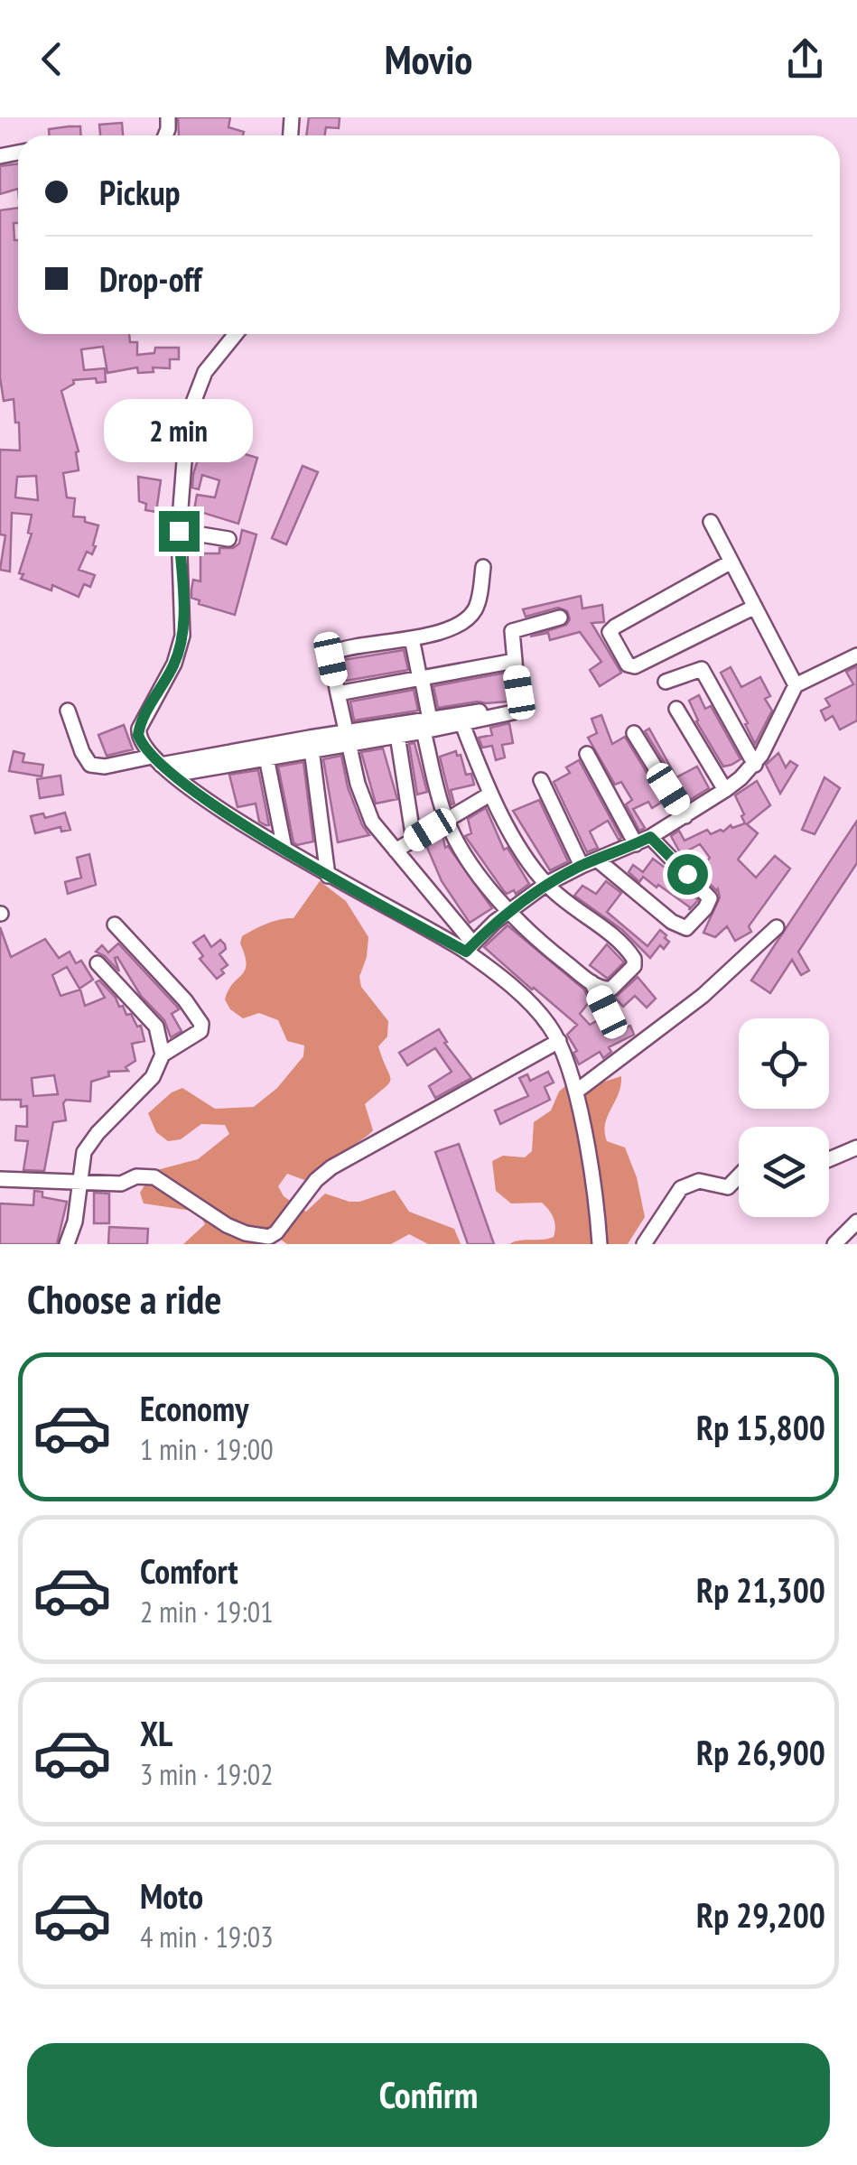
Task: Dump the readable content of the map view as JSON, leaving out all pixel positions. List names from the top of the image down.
{
  "page": {
    "header": "Movio",
    "banner": ["Pickup", "Drop-off"],
    "bubble": "2 min",
    "heading": "Choose a ride",
    "list": [
      {
        "name": "Economy",
        "note": "1 min · 19:00",
        "value": "Rp 15,800"
      },
      {
        "name": "Comfort",
        "note": "2 min · 19:01",
        "value": "Rp 21,300"
      },
      {
        "name": "XL",
        "note": "3 min · 19:02",
        "value": "Rp 26,900"
      },
      {
        "name": "Moto",
        "note": "4 min · 19:03",
        "value": "Rp 29,200"
      }
    ],
    "buttons": "Confirm"
  }
}
